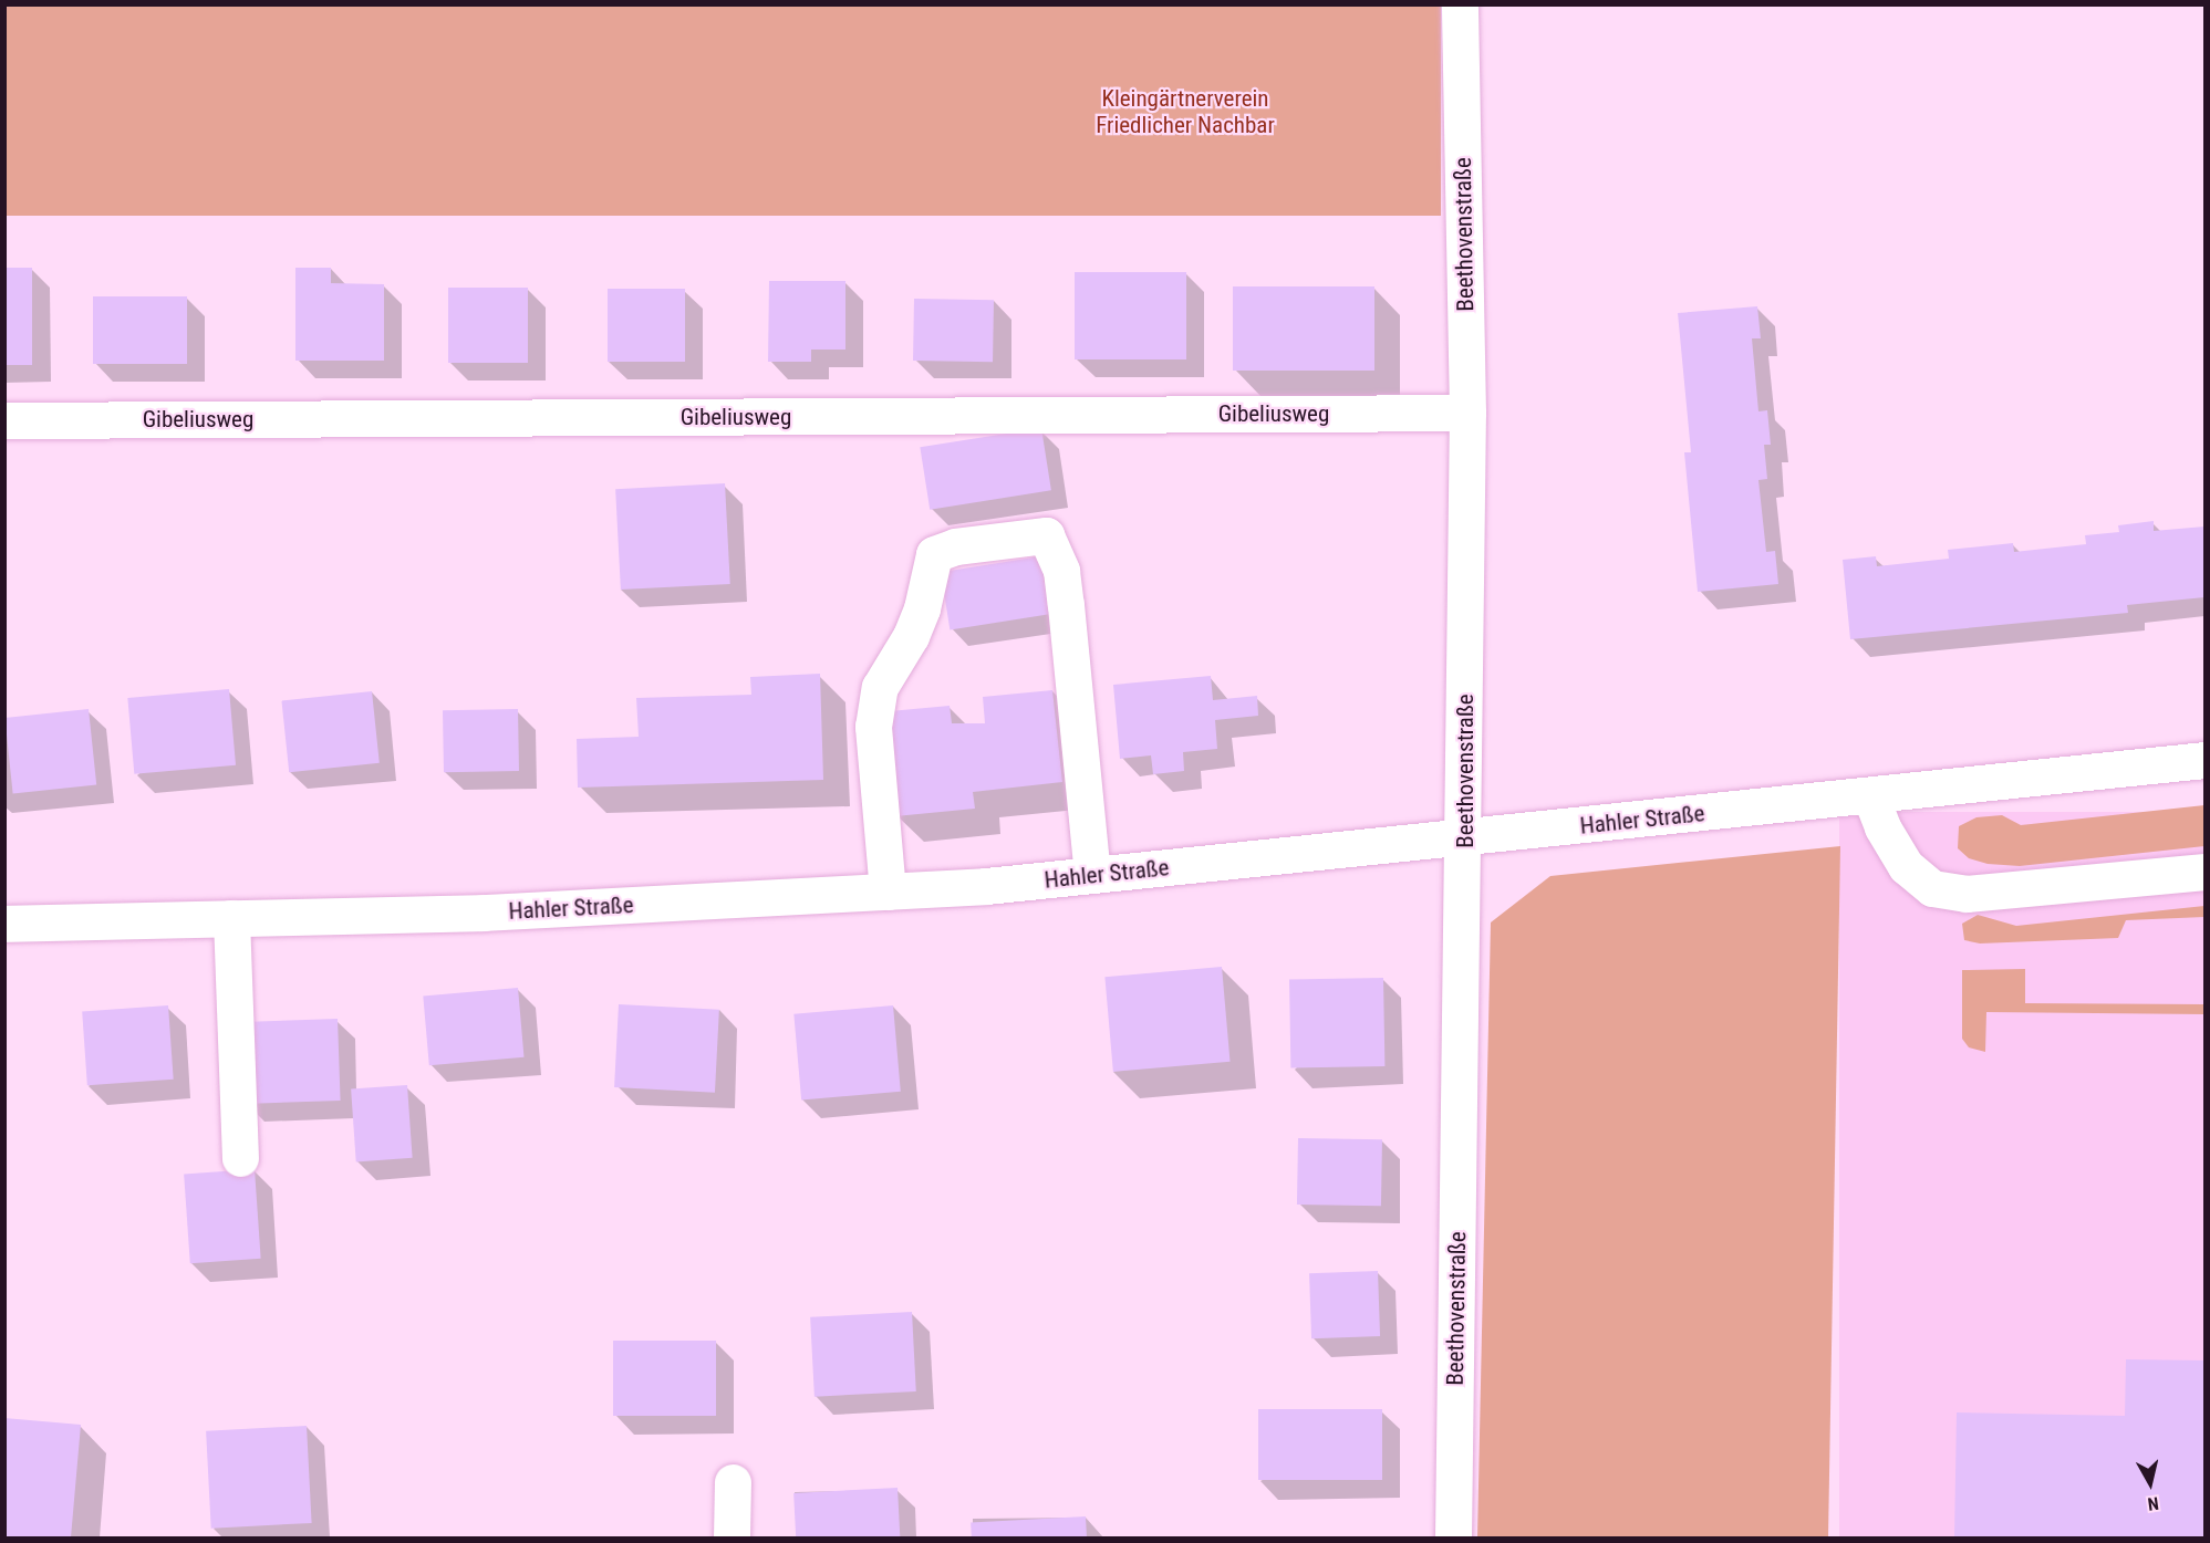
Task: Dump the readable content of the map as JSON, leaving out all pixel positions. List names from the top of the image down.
{
  "streets": {
    "street": ["Beethovenstraße", "Gibeliusweg", "Hahler Straße"]
  },
  "crossings": [
    ["Beethovenstraße", "Gibeliusweg"],
    ["Beethovenstraße", "Hahler Straße"]
  ],
  "parks": ["Kleingärtnerverein Friedlicher Nachbar"],
  "north": "bottom"
}
